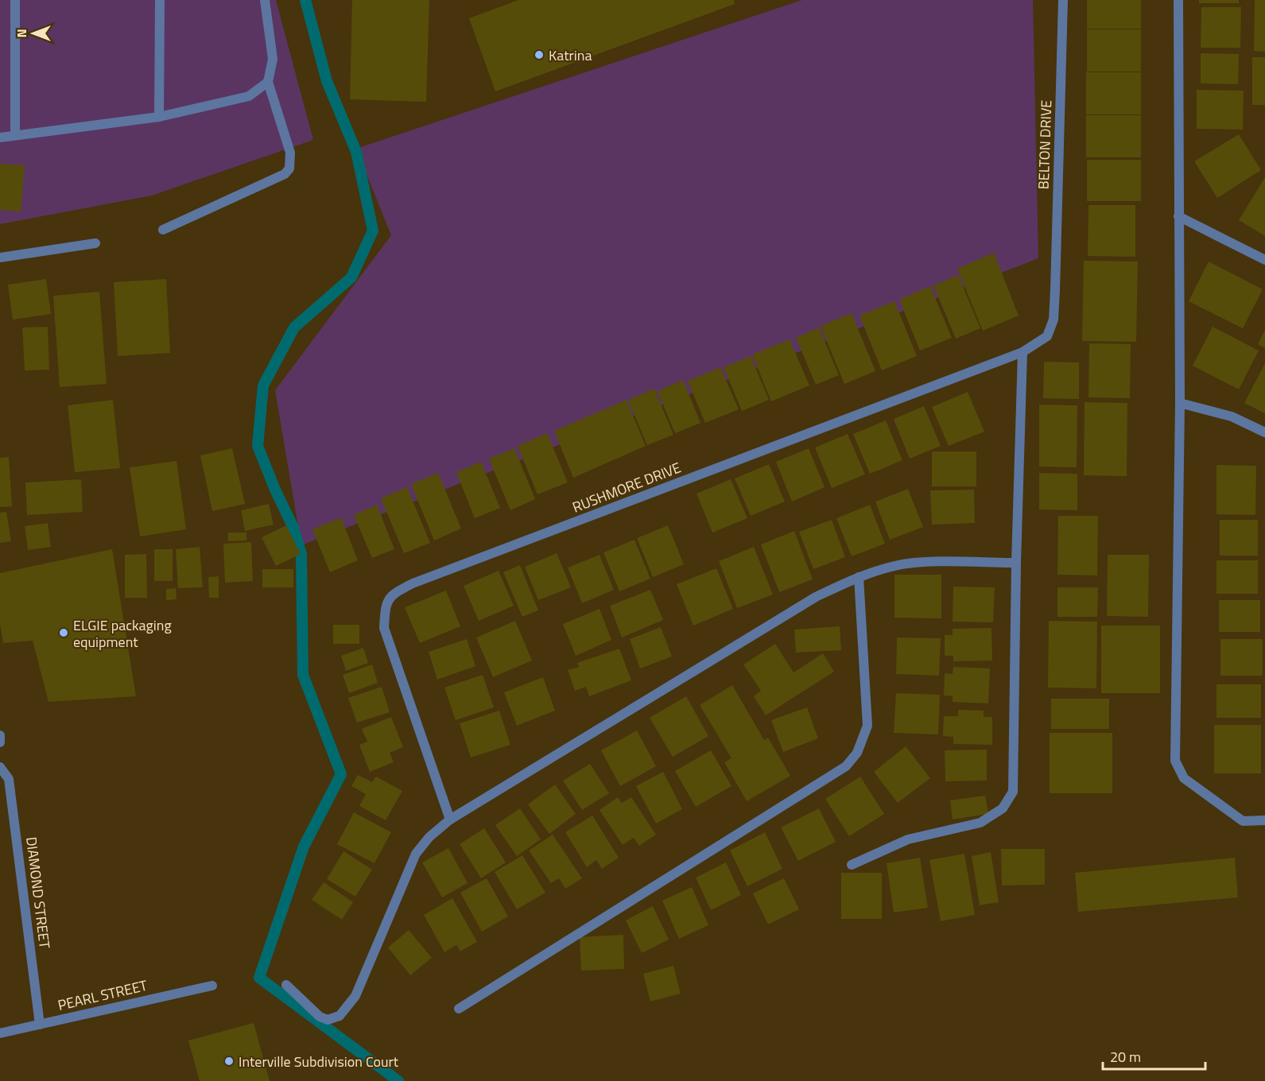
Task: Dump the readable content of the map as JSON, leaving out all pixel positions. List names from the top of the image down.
{
  "streets": {
    "street": [
      "BELTON DRIVE",
      "RUSHMORE DRIVE",
      "DIAMOND STREET",
      "PEARL STREET"
    ]
  },
  "crossings": [
    ["BELTON DRIVE", "RUSHMORE DRIVE"],
    ["DIAMOND STREET", "PEARL STREET"]
  ],
  "places": ["Katrina", "ELGIE packaging equipment", "Interville Subdivision Court"],
  "scale_bar": "20 m",
  "north": "left"
}
